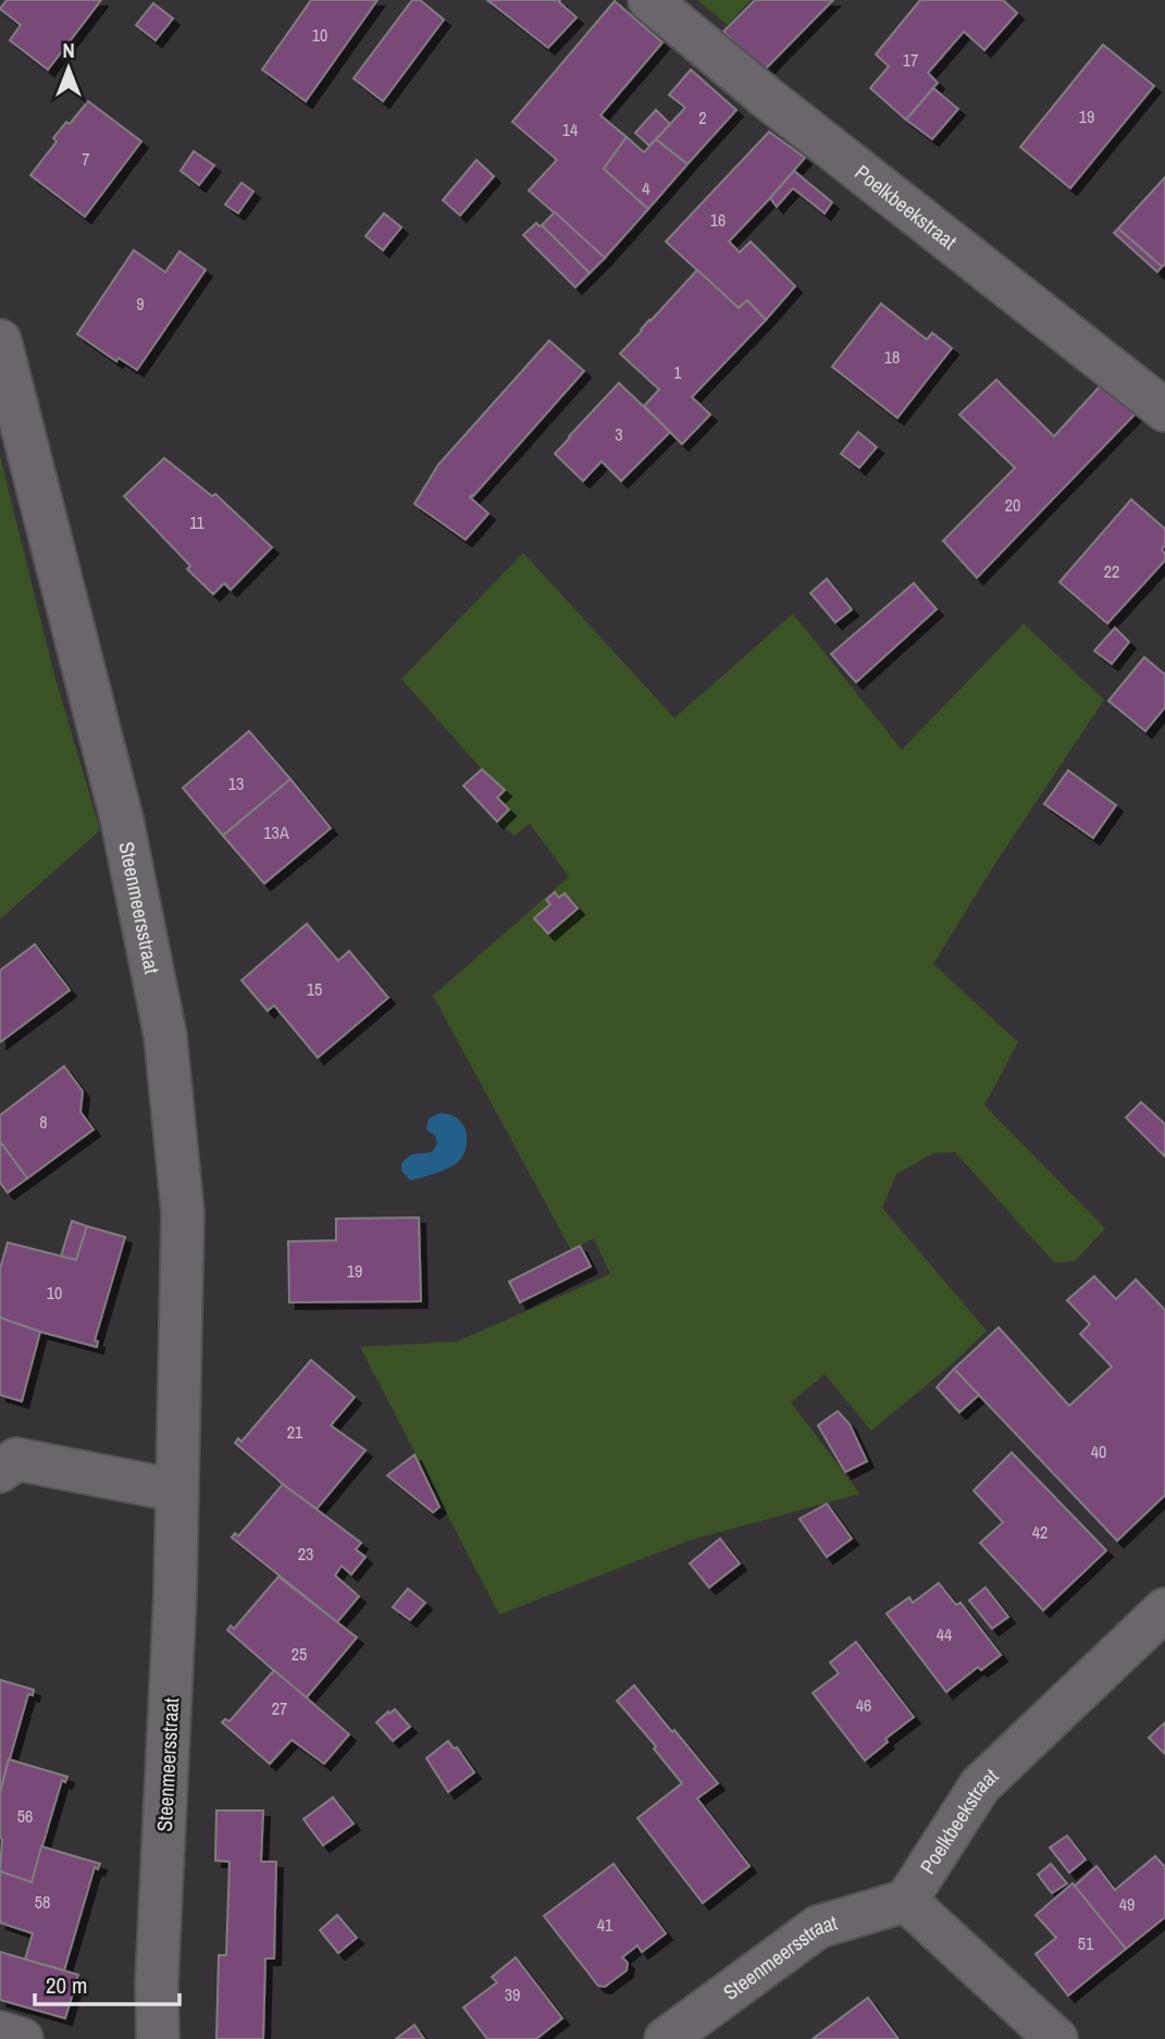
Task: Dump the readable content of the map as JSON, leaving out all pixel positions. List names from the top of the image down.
{
  "streets": {
    "street": ["Poelkbeekstraat", "Steenmeersstraat"]
  },
  "crossings": [
    ["Poelkbeekstraat", "Steenmeersstraat"]
  ],
  "house_numbers": [
    "10",
    "17",
    "19",
    "2",
    "14",
    "7",
    "4",
    "16",
    "9",
    "18",
    "1",
    "3",
    "20",
    "11",
    "22",
    "13",
    "13A",
    "15",
    "8",
    "19",
    "10",
    "21",
    "40",
    "42",
    "23",
    "44",
    "25",
    "46",
    "27",
    "56",
    "58",
    "49",
    "41",
    "51",
    "39"
  ],
  "scale_bar": "20 m",
  "north": "top"
}
